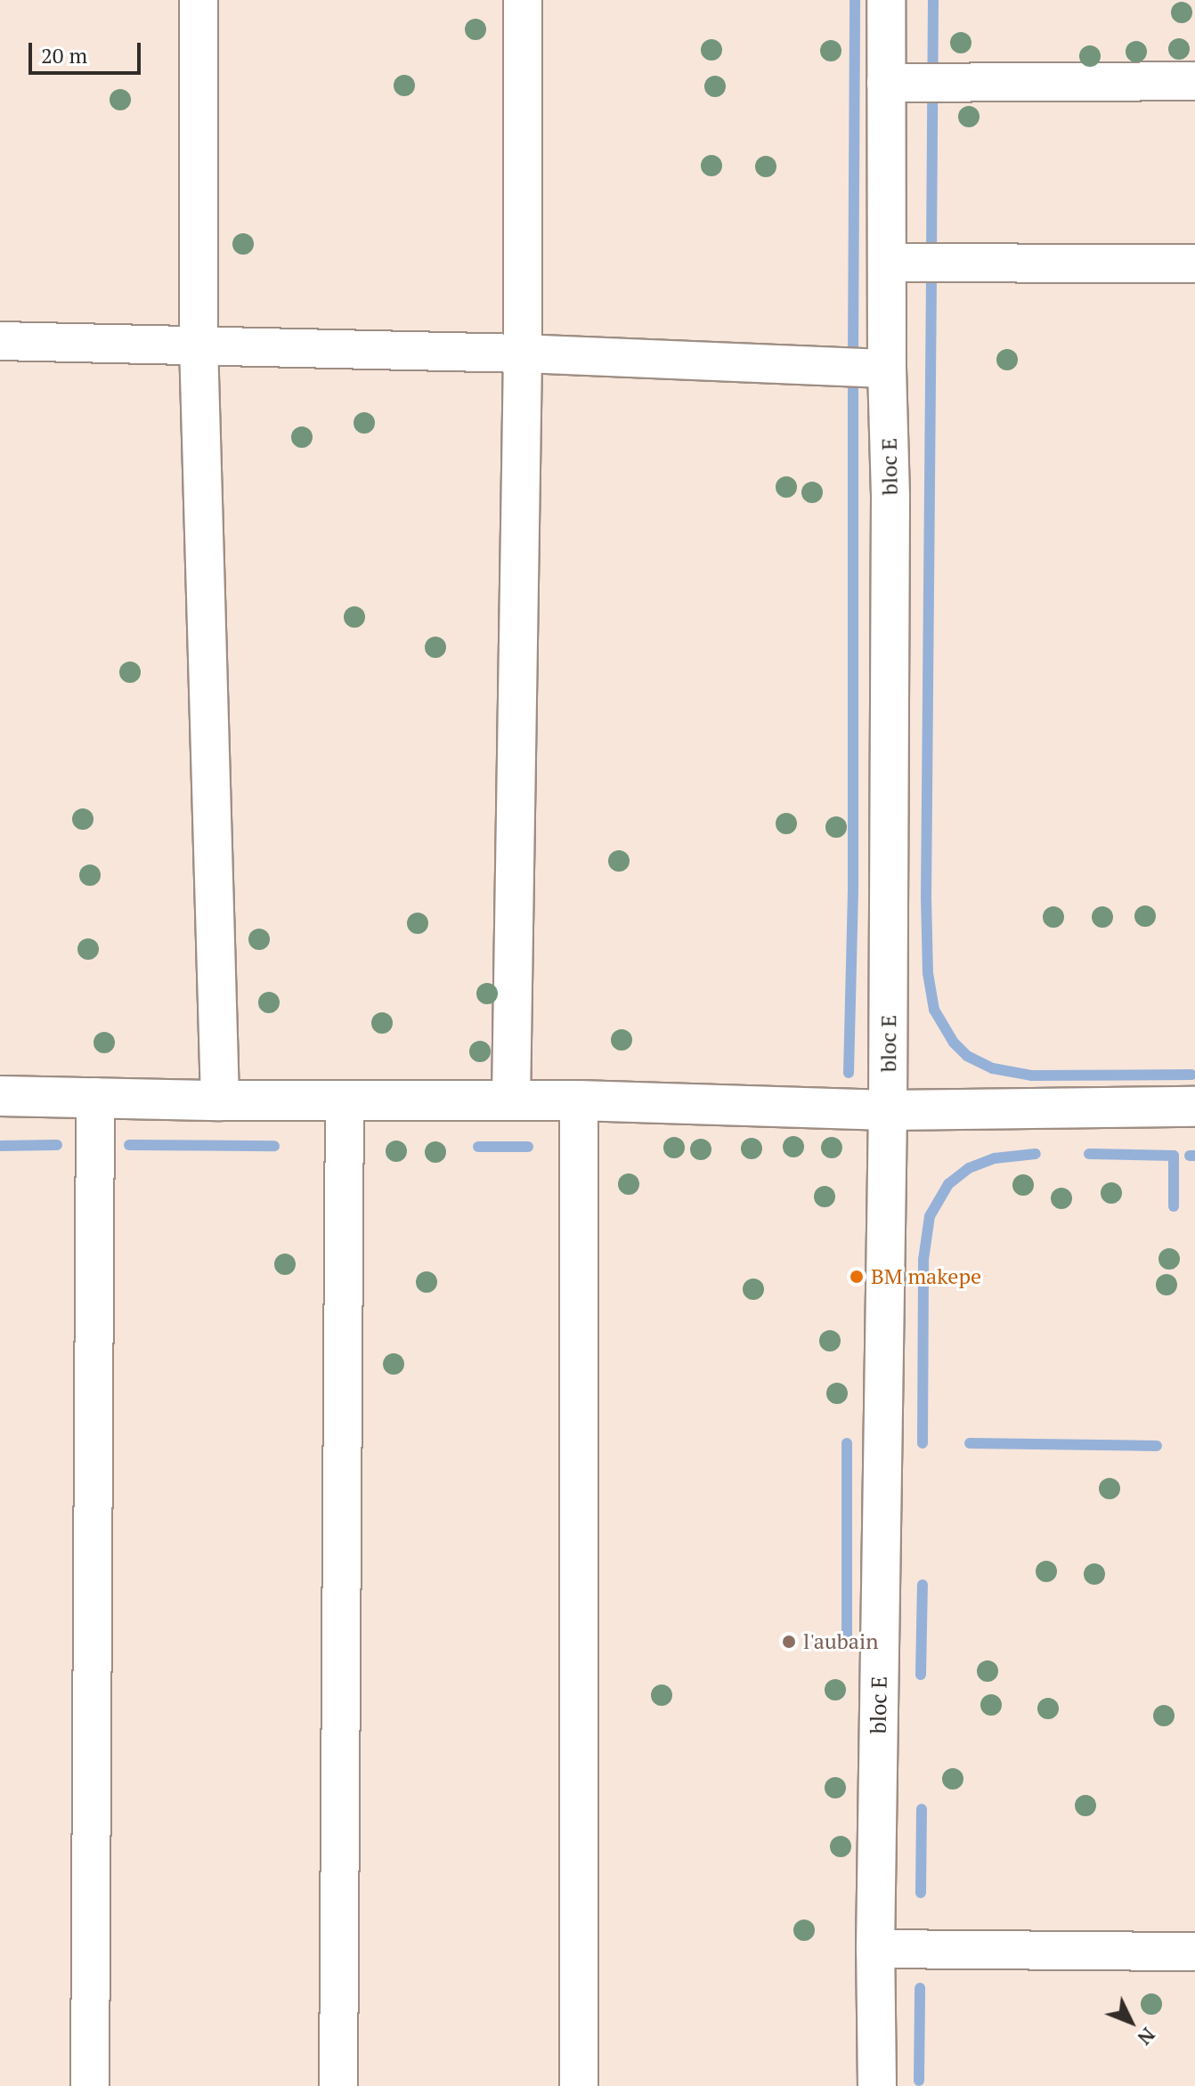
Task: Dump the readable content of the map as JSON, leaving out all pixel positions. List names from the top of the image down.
{
  "streets": {
    "street": ["bloc E"]
  },
  "places": ["BM makepe", "l'aubain"],
  "scale_bar": "20 m",
  "north": "bottom right"
}
